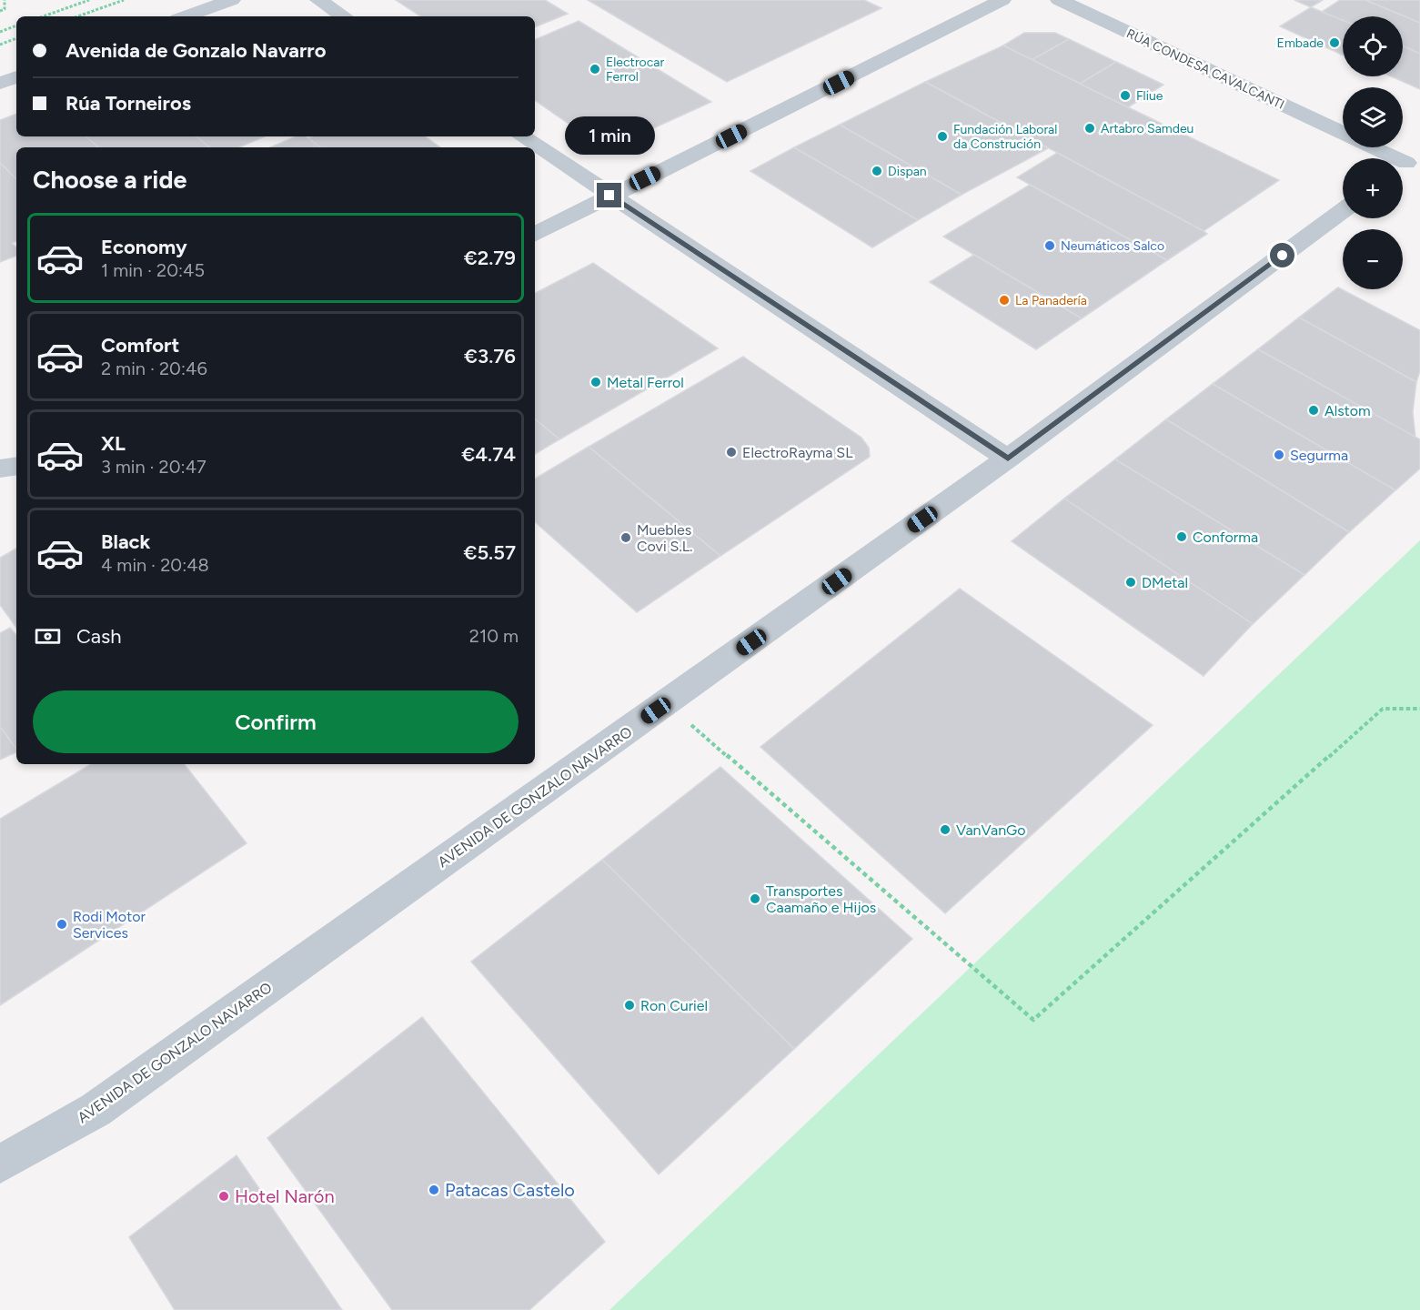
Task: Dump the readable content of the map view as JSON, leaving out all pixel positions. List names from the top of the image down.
{
  "streets": {
    "street": ["RÚA CONDESA CAVALCANTI", "AVENIDA DE GONZALO NAVARRO"]
  },
  "places": [
    "Embade",
    "Electrocar Ferrol",
    "Fliue",
    "Artabro Samdeu",
    "Fundación Laboral da Construción",
    "Dispan",
    "Neumáticos Salco",
    "La Panadería",
    "Metal Ferrol",
    "Alstom",
    "ElectroRayma SL",
    "Segurma",
    "Conforma",
    "Muebles Covi S.L.",
    "DMetal",
    "VanVanGo",
    "Transportes Caamaño e Hijos",
    "Rodi Motor Services",
    "Ron Curiel",
    "Patacas Castelo",
    "Hotel Narón"
  ],
  "page": {
    "map_buttons": ["+", "−"],
    "banner": ["Avenida de Gonzalo Navarro", "Rúa Torneiros"],
    "bubble": "1 min",
    "heading": "Choose a ride",
    "list": [
      {
        "name": "Economy",
        "note": "1 min · 20:45",
        "value": "€2.79"
      },
      {
        "name": "Comfort",
        "note": "2 min · 20:46",
        "value": "€3.76"
      },
      {
        "name": "XL",
        "note": "3 min · 20:47",
        "value": "€4.74"
      },
      {
        "name": "Black",
        "note": "4 min · 20:48",
        "value": "€5.57"
      }
    ],
    "pay": ["Cash", "210 m"],
    "buttons": "Confirm"
  }
}
